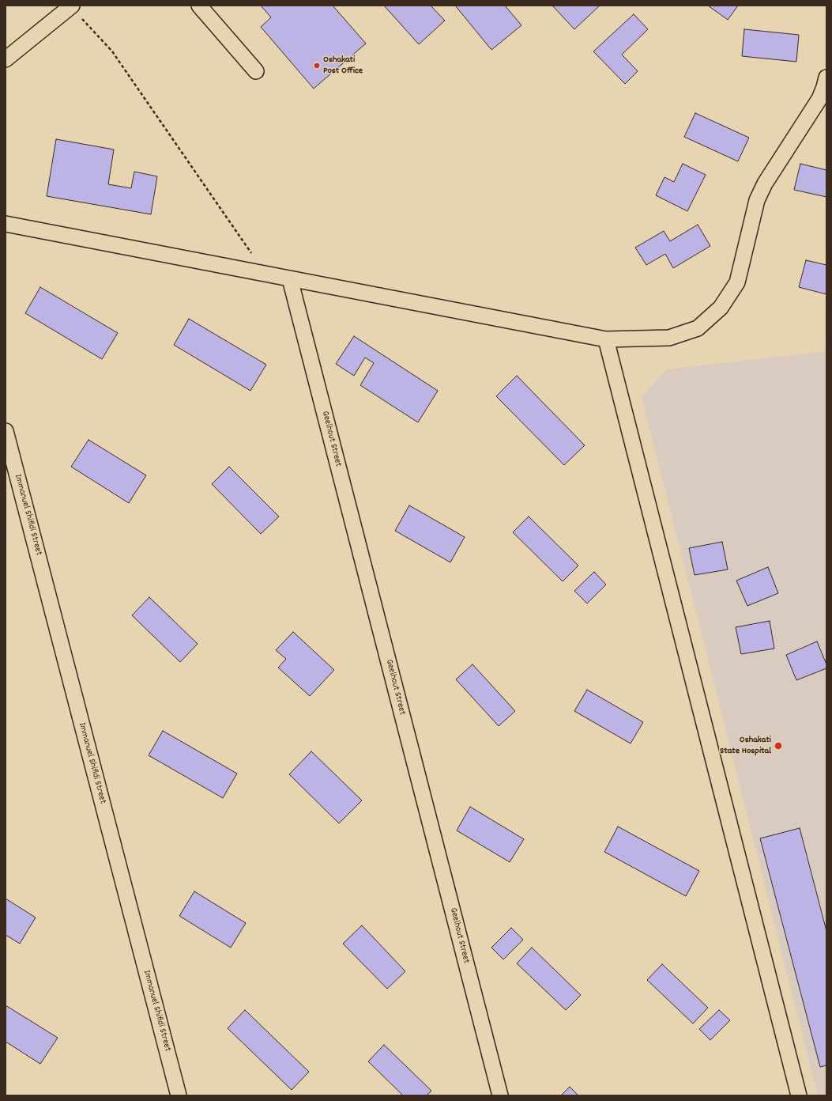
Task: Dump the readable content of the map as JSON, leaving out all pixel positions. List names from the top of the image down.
{
  "streets": {
    "street": ["Geelhout Street", "Immanuel Shifidi Street"]
  },
  "places": ["Oshakati Post Office", "Oshakati State Hospital"]
}
